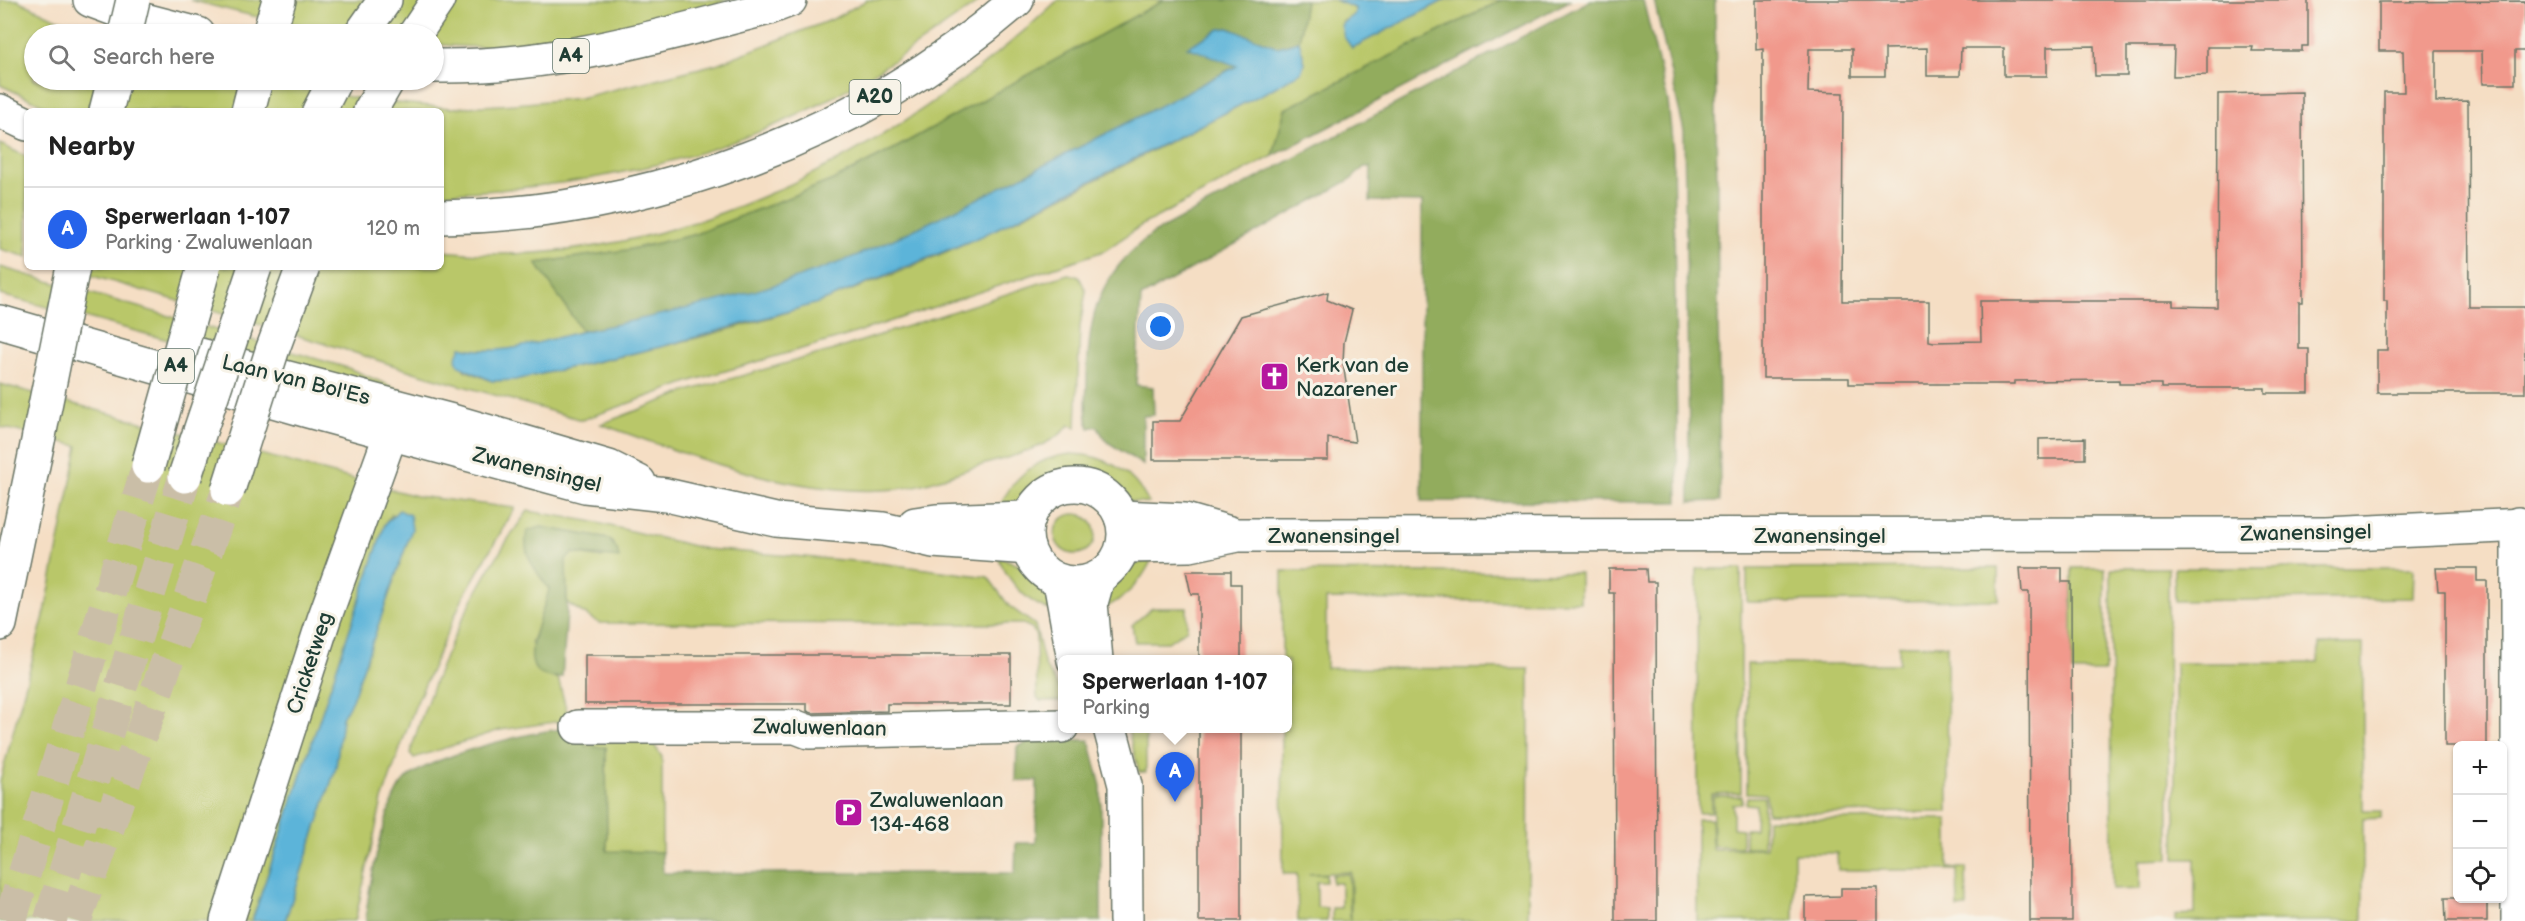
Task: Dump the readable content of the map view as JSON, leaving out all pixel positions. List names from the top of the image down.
{
  "streets": {
    "main road": [
      "A4",
      "A20",
      "Laan van Bol'Es",
      "Zwanensingel",
      "Cricketweg",
      "Zwaluwenlaan"
    ]
  },
  "crossings": [
    ["Laan van Bol'Es", "Zwanensingel"],
    ["Laan van Bol'Es", "Cricketweg"]
  ],
  "places": {
    "church": ["Kerk van de Nazarener"],
    "parking": ["Zwaluwenlaan 134-468"]
  },
  "page": {
    "search": "Search here",
    "heading": "Nearby",
    "list": [
      {
        "mark": "A",
        "name": "Sperwerlaan 1-107",
        "note": "Parking · Zwaluwenlaan",
        "value": "120 m"
      }
    ],
    "popup": ["Sperwerlaan 1-107", "Parking"],
    "map_buttons": ["+", "−"],
    "pins": "A"
  }
}
